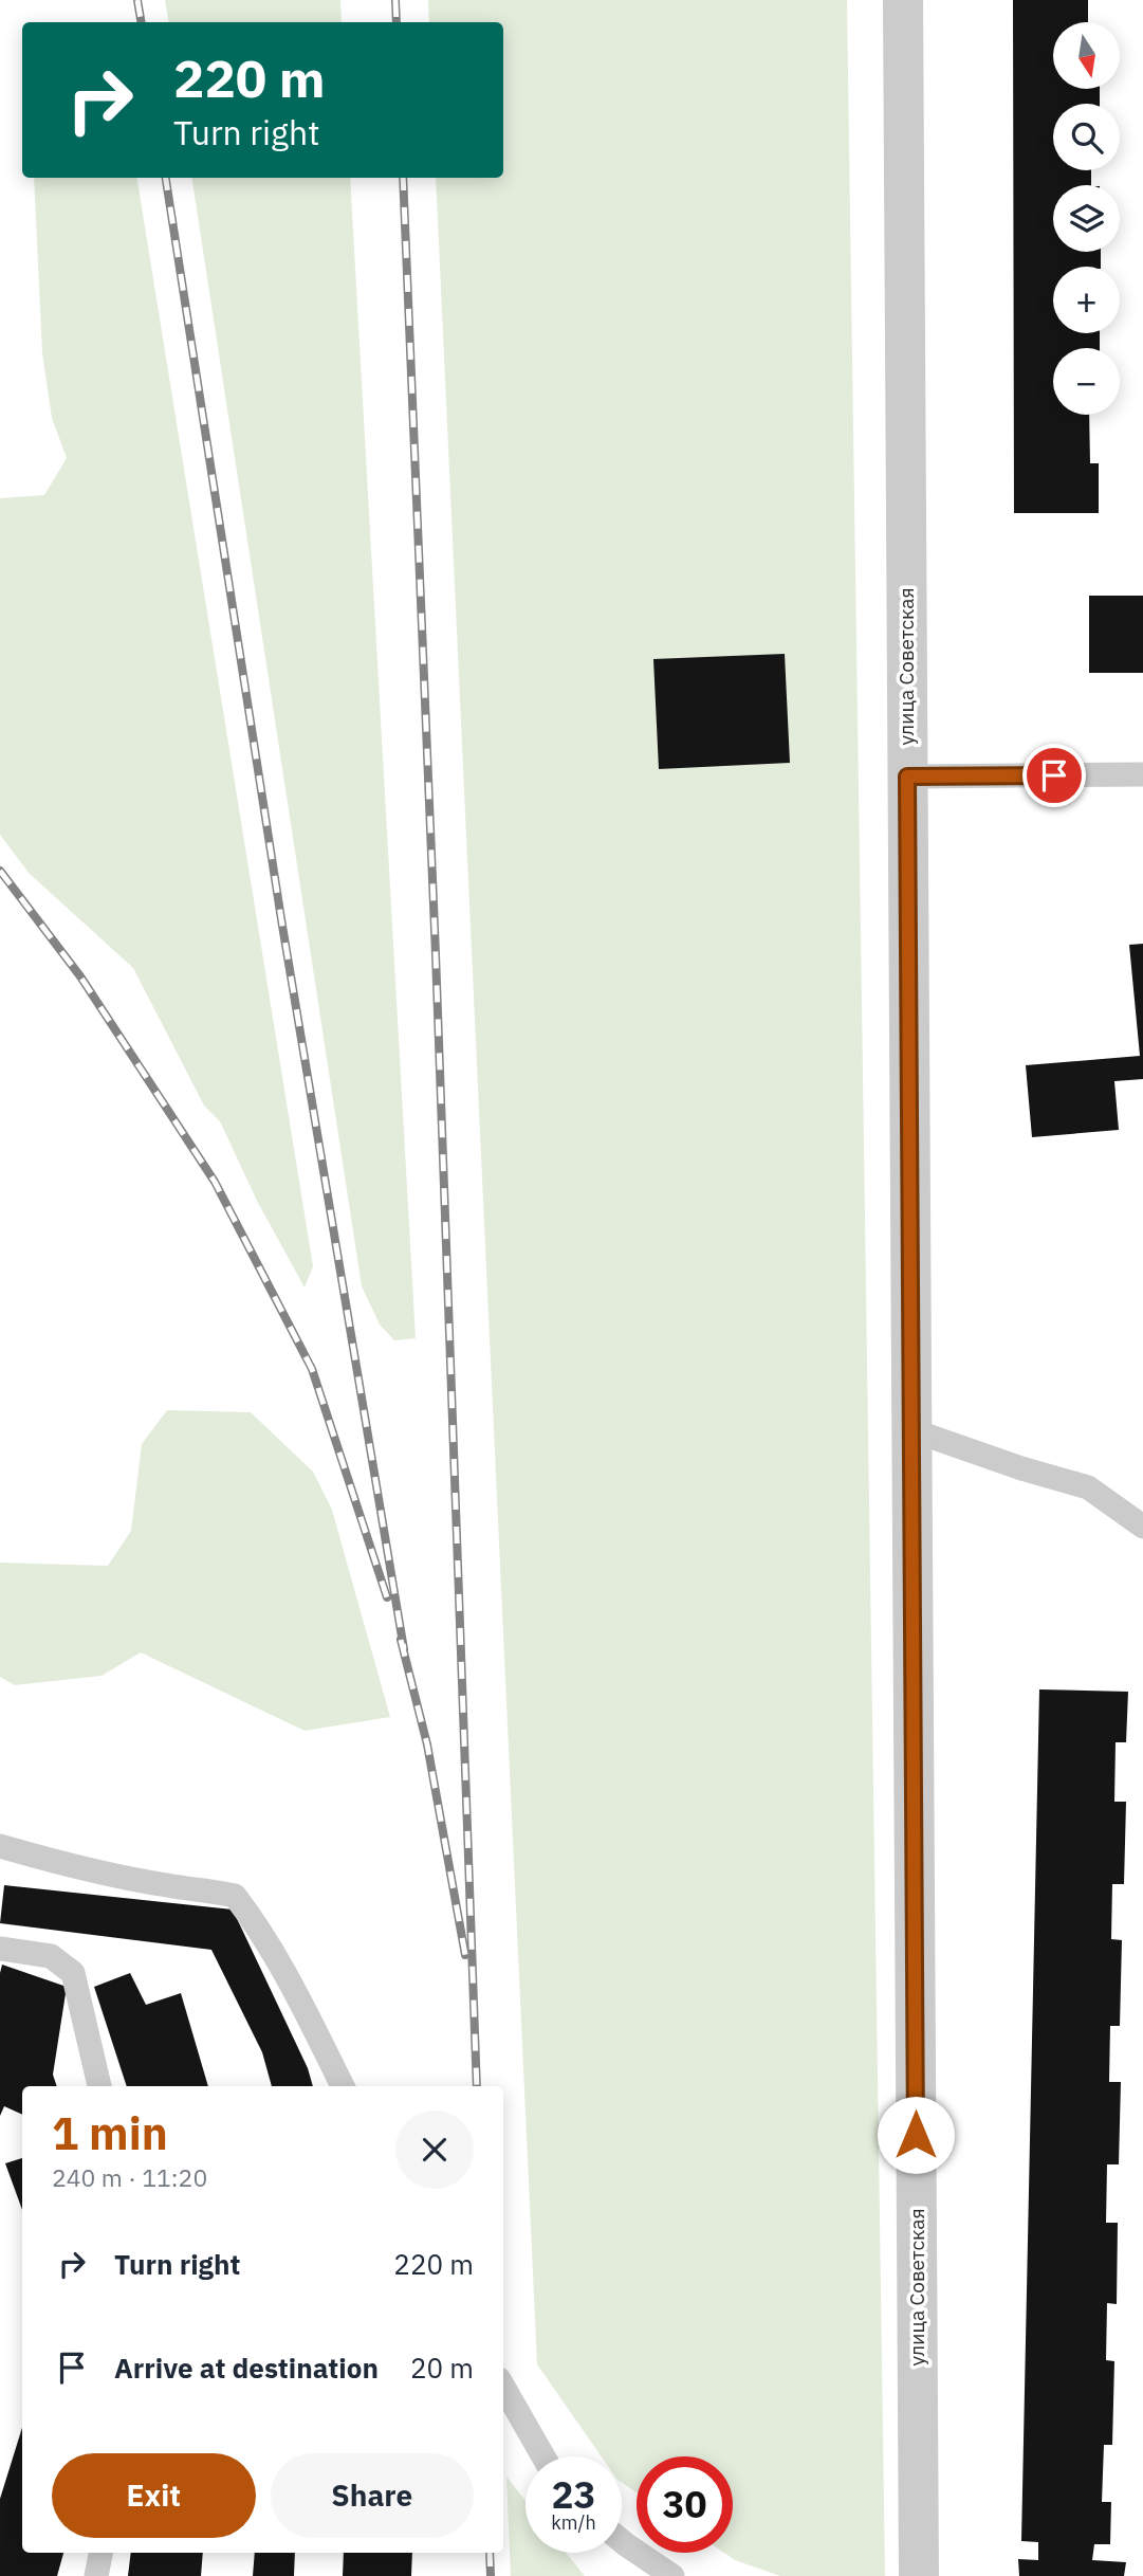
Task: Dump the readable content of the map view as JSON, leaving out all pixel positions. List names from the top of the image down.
{
  "streets": {
    "street": ["улица Советская"]
  },
  "north": "bottom",
  "page": {
    "map_buttons": ["+", "−"],
    "turn": ["220 m", "Turn right"],
    "heading": ["1 min", "240 m · 11:20"],
    "list": [
      {
        "name": "Turn right",
        "value": "220 m"
      },
      {
        "name": "Arrive at destination",
        "value": "20 m"
      }
    ],
    "buttons": ["Exit", "Share"],
    "speed": "23 km/h",
    "limit": "30"
  }
}
